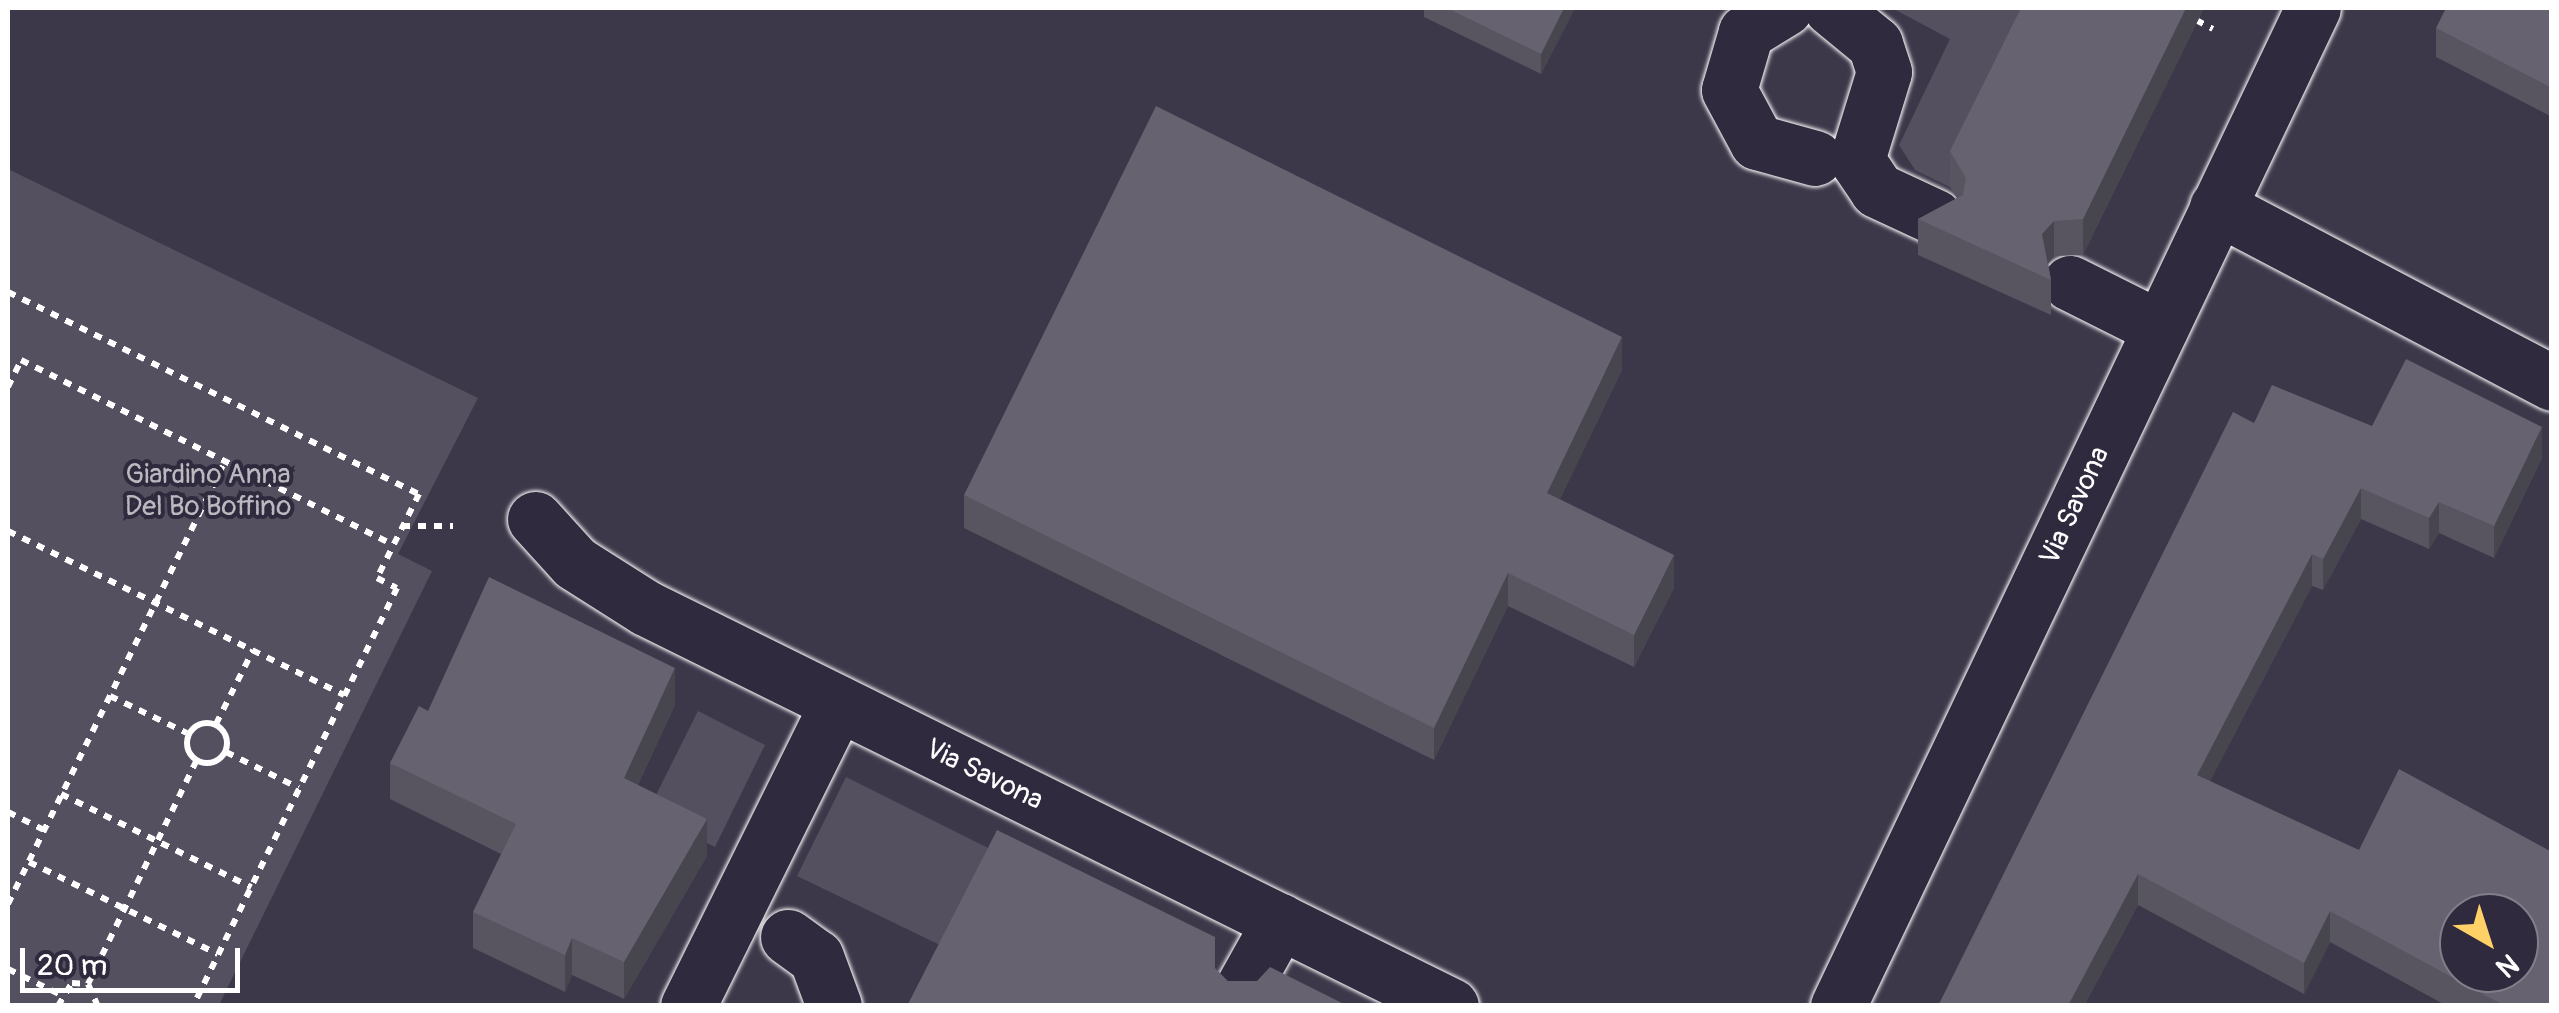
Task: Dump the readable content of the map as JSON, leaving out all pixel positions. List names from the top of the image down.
{
  "streets": {
    "street": ["Via Savona"]
  },
  "parks": ["Giardino Anna Del Bo Boffino"],
  "scale_bar": "20 m",
  "north": "bottom right"
}
